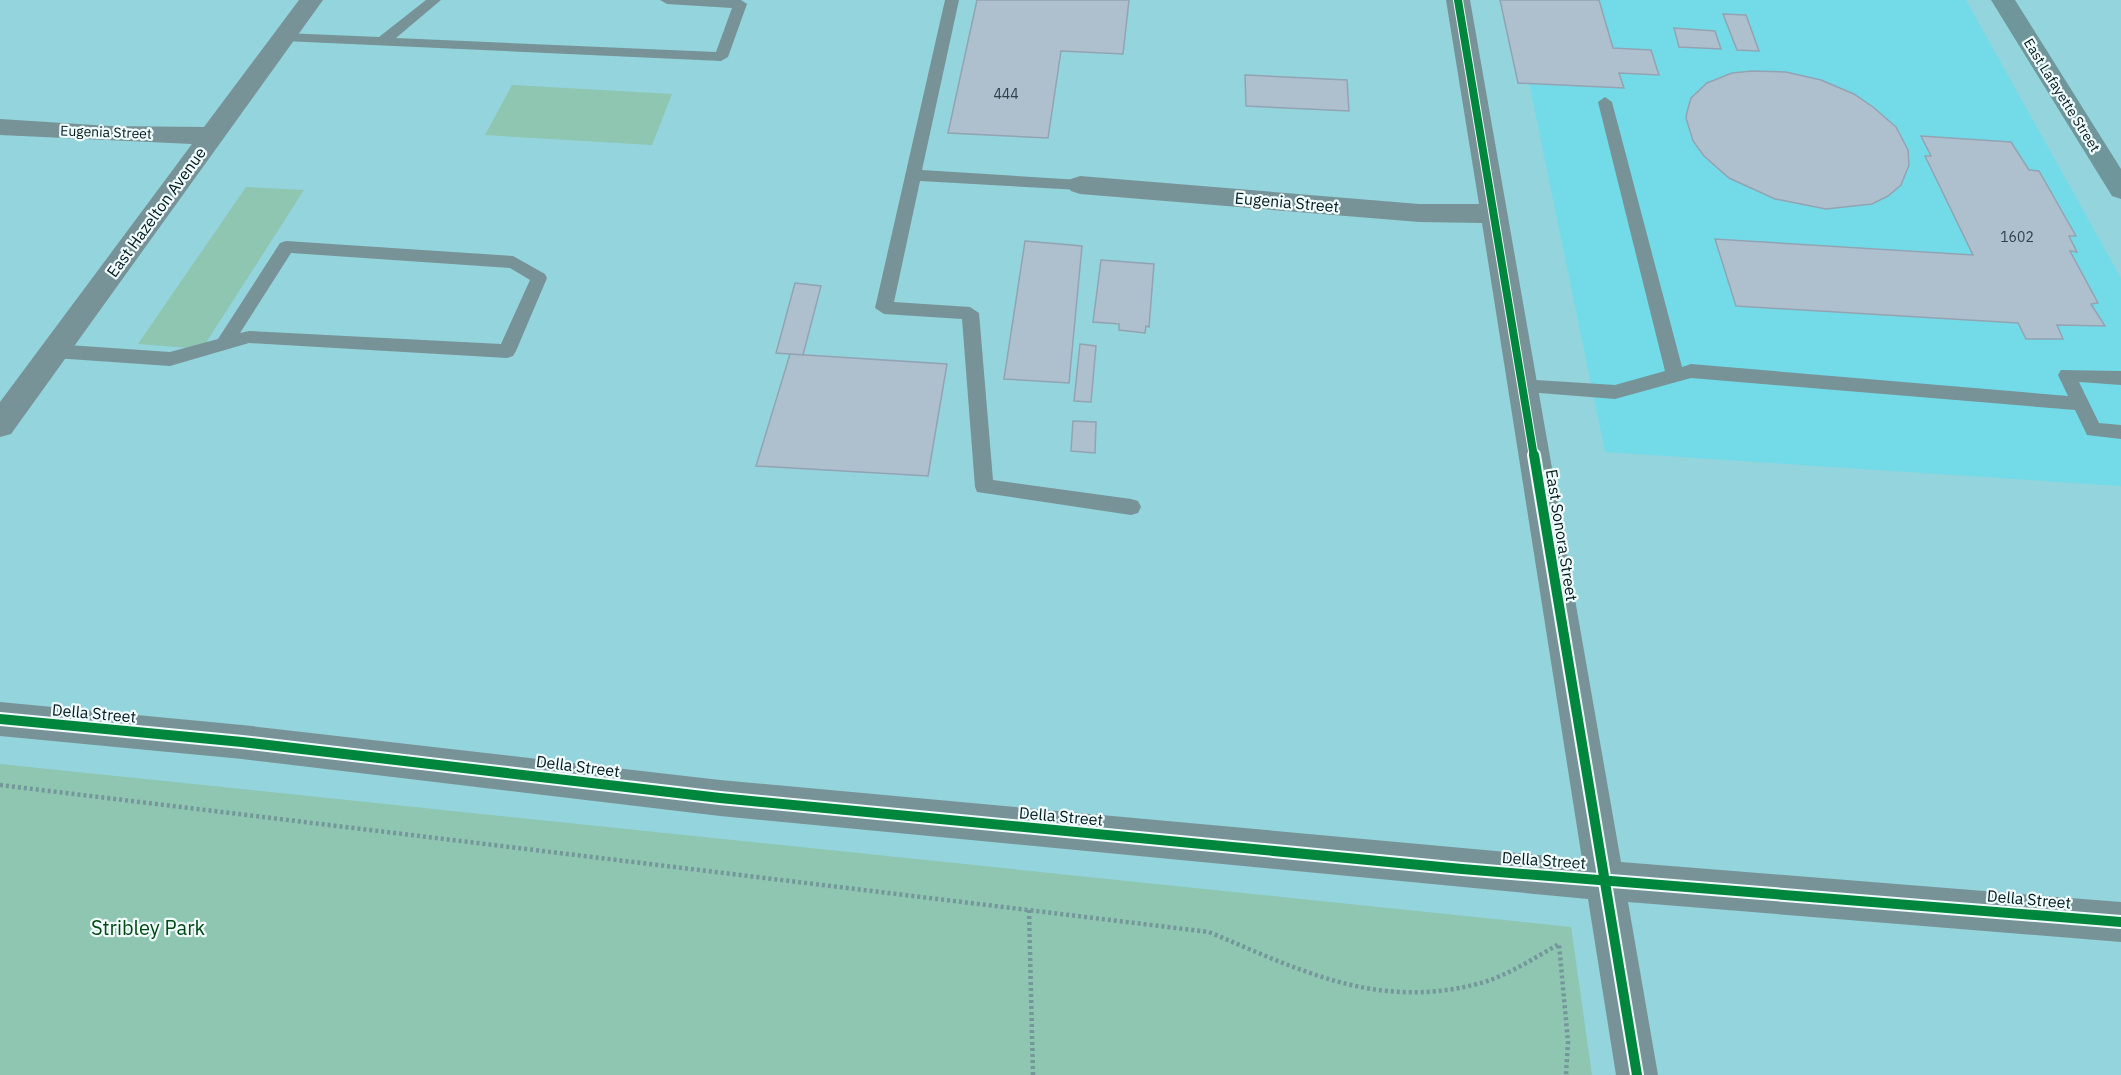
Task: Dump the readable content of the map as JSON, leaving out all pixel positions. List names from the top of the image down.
{
  "streets": {
    "main road": ["East Lafayette Street"],
    "street": [
      "Eugenia Street",
      "East Hazelton Avenue",
      "East Sonora Street",
      "Della Street"
    ]
  },
  "crossings": [
    ["Eugenia Street", "East Hazelton Avenue"],
    ["Eugenia Street", "East Sonora Street"],
    ["East Sonora Street", "Della Street"]
  ],
  "parks": ["Stribley Park"],
  "house_numbers": ["444", "1602"]
}
